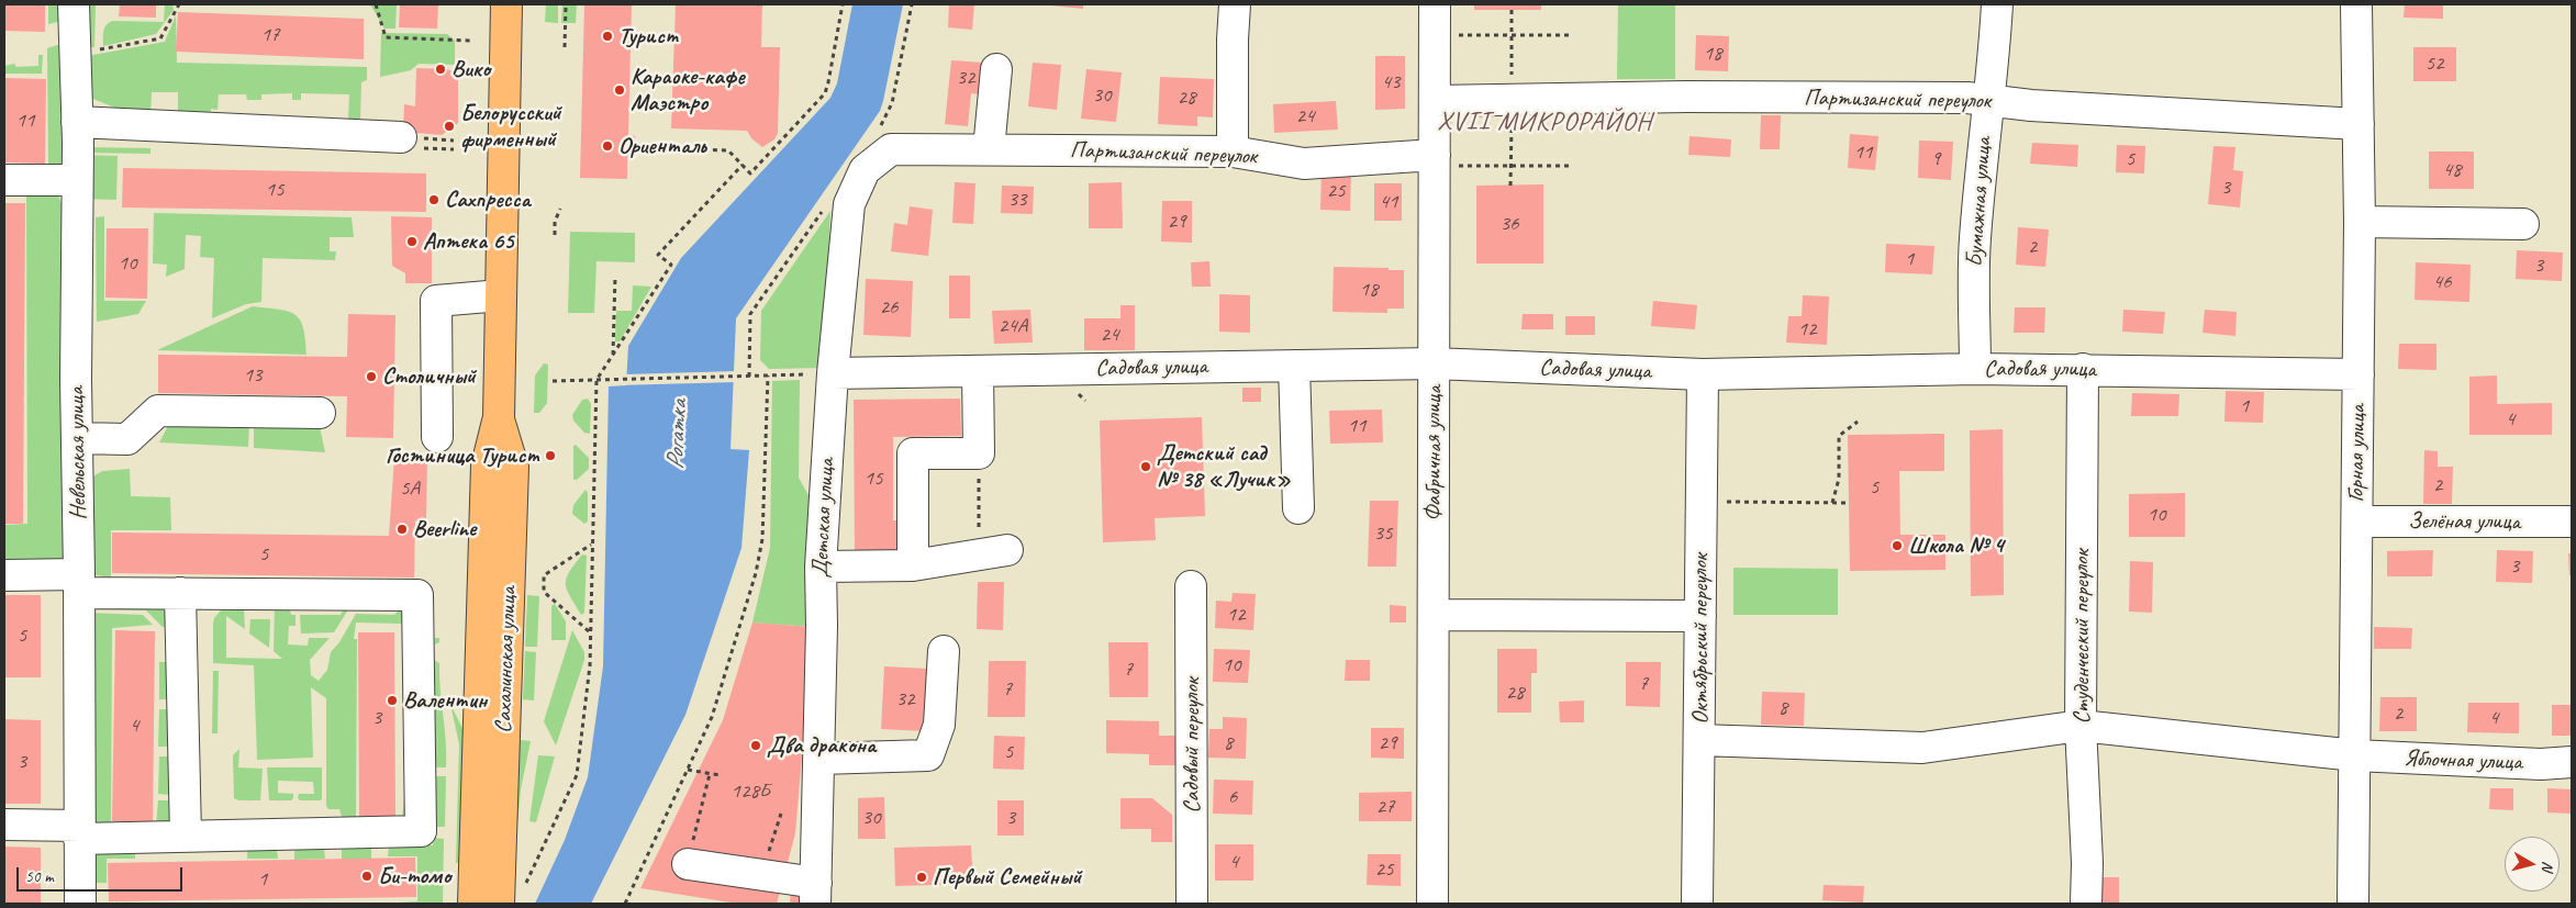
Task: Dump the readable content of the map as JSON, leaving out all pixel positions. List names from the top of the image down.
{
  "streets": {
    "main road": ["Сахалинская улица"],
    "street": [
      "Партизанский переулок",
      "Бумажная улица",
      "Садовая улица",
      "Невельская улица",
      "Фабричная улица",
      "Горная улица",
      "Детская улица",
      "Зелёная улица",
      "Студенческий переулок",
      "Октябрьский переулок",
      "Садовый переулок",
      "Яблочная улица"
    ]
  },
  "crossings": [
    ["Партизанский переулок", "Бумажная улица"],
    ["Партизанский переулок", "Фабричная улица"],
    ["Партизанский переулок", "Горная улица"],
    ["Партизанский переулок", "Детская улица"],
    ["Бумажная улица", "Садовая улица"],
    ["Садовая улица", "Фабричная улица"],
    ["Садовая улица", "Горная улица"],
    ["Садовая улица", "Детская улица"],
    ["Садовая улица", "Студенческий переулок"],
    ["Садовая улица", "Октябрьский переулок"],
    ["Горная улица", "Зелёная улица"],
    ["Горная улица", "Яблочная улица"],
    ["Студенческий переулок", "Яблочная улица"],
    ["Октябрьский переулок", "Яблочная улица"]
  ],
  "districts": ["XVII МИКРОРАЙОН"],
  "water": ["Рогатка"],
  "places": [
    "Турист",
    "Вико",
    "Караоке-кафе Маэстро",
    "Белорусский фирменный",
    "Ориенталь",
    "Сахпресса",
    "Аптека 65",
    "Столичный",
    "Гостиница Турист",
    "Детский сад № 38 «Лучик»",
    "Beerline",
    "Школа № 4",
    "Валентин",
    "Два дракона",
    "Би-томо",
    "Первый Семейный"
  ],
  "house_numbers": [
    "17",
    "18",
    "52",
    "32",
    "43",
    "30",
    "28",
    "24",
    "11",
    "11",
    "9",
    "5",
    "48",
    "3",
    "15",
    "25",
    "33",
    "41",
    "29",
    "36",
    "2",
    "1",
    "10",
    "3",
    "46",
    "18",
    "26",
    "24А",
    "12",
    "24",
    "13",
    "1",
    "4",
    "11",
    "15",
    "2",
    "5",
    "5А",
    "10",
    "35",
    "5",
    "3",
    "12",
    "5",
    "10",
    "7",
    "7",
    "7",
    "28",
    "32",
    "8",
    "2",
    "3",
    "4",
    "4",
    "8",
    "29",
    "5",
    "3",
    "128Б",
    "6",
    "27",
    "30",
    "3",
    "4",
    "25",
    "1"
  ],
  "scale_bar": "50 m",
  "north": "right"
}
